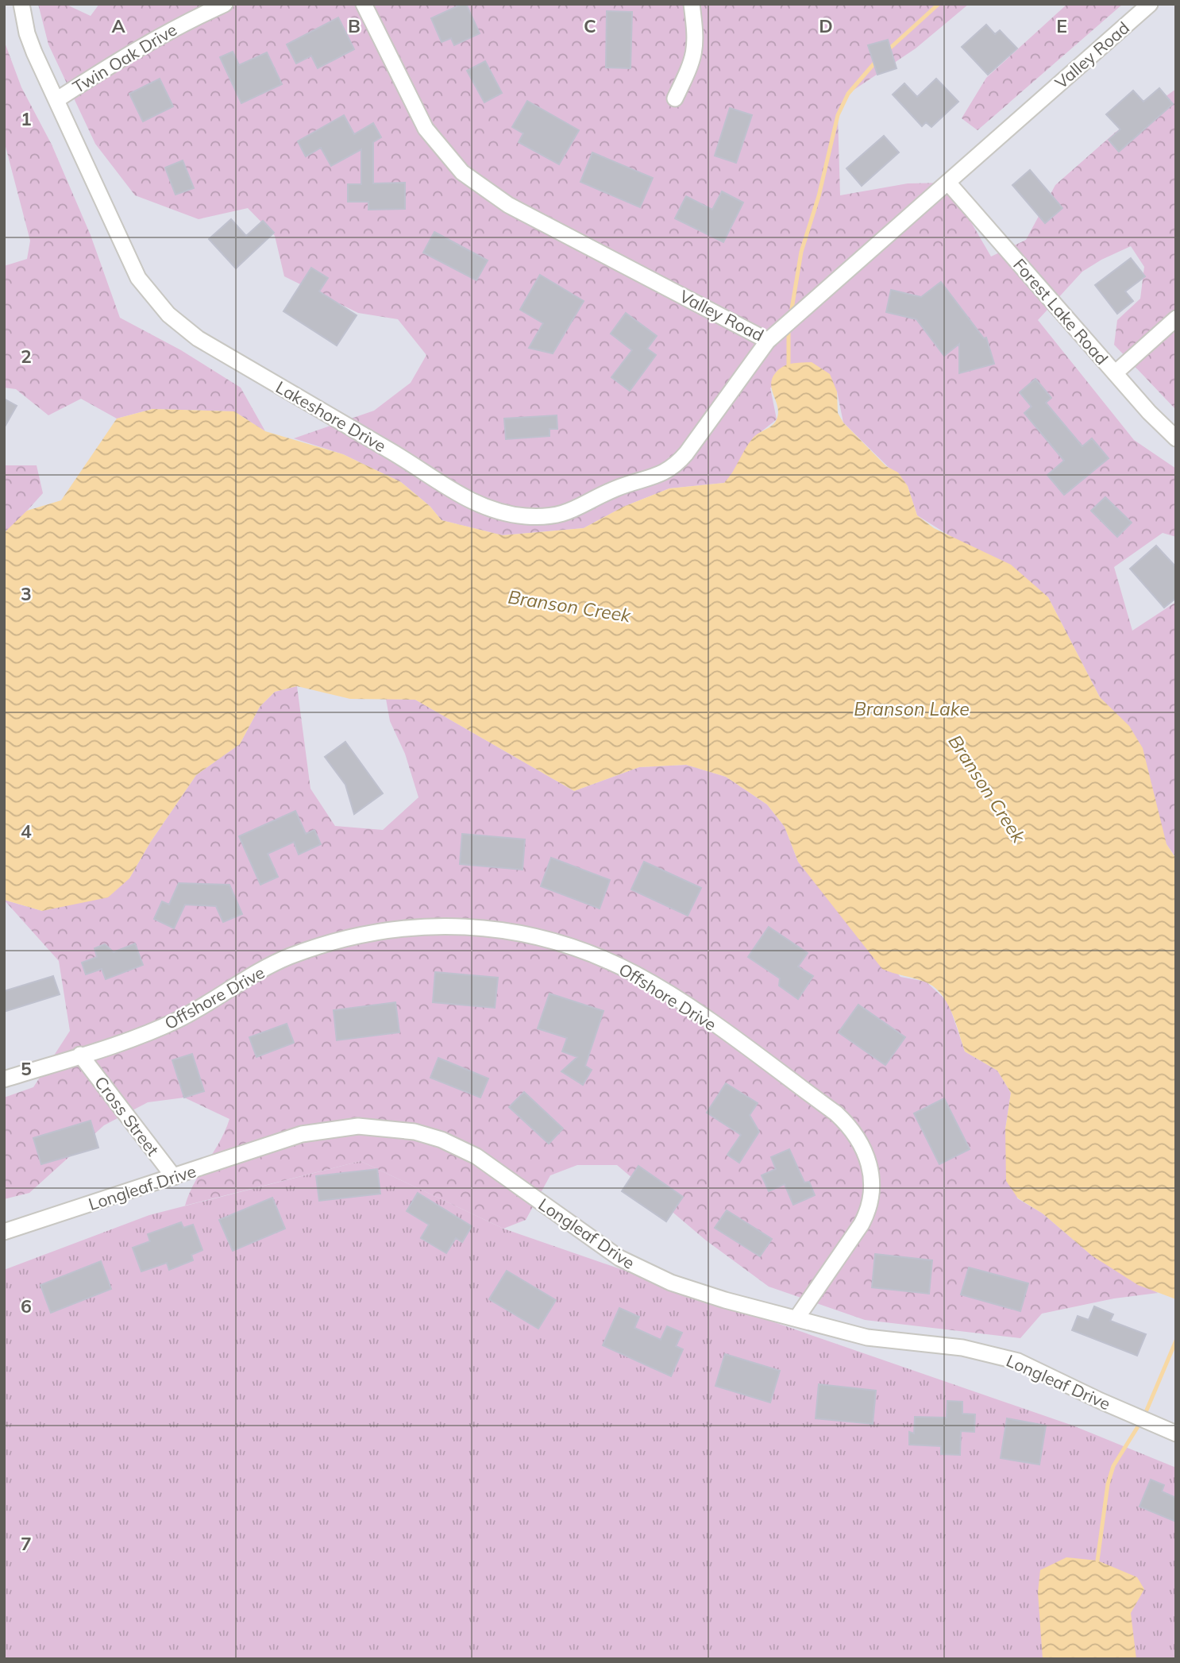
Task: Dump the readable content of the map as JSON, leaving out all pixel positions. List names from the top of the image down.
{
  "streets": {
    "street": [
      "Valley Road",
      "Twin Oak Drive",
      "Forest Lake Road",
      "Lakeshore Drive",
      "Offshore Drive",
      "Cross Street",
      "Longleaf Drive"
    ]
  },
  "crossings": [
    ["Valley Road", "Forest Lake Road"],
    ["Valley Road", "Lakeshore Drive"],
    ["Twin Oak Drive", "Lakeshore Drive"],
    ["Offshore Drive", "Cross Street"],
    ["Offshore Drive", "Longleaf Drive"],
    ["Cross Street", "Longleaf Drive"]
  ],
  "water": ["Branson Creek", "Branson Lake"],
  "grid": {
    "columns": [
      "A",
      "B",
      "C",
      "D",
      "E"
    ],
    "rows": [
      "1",
      "2",
      "3",
      "4",
      "5",
      "6",
      "7"
    ]
  }
}
